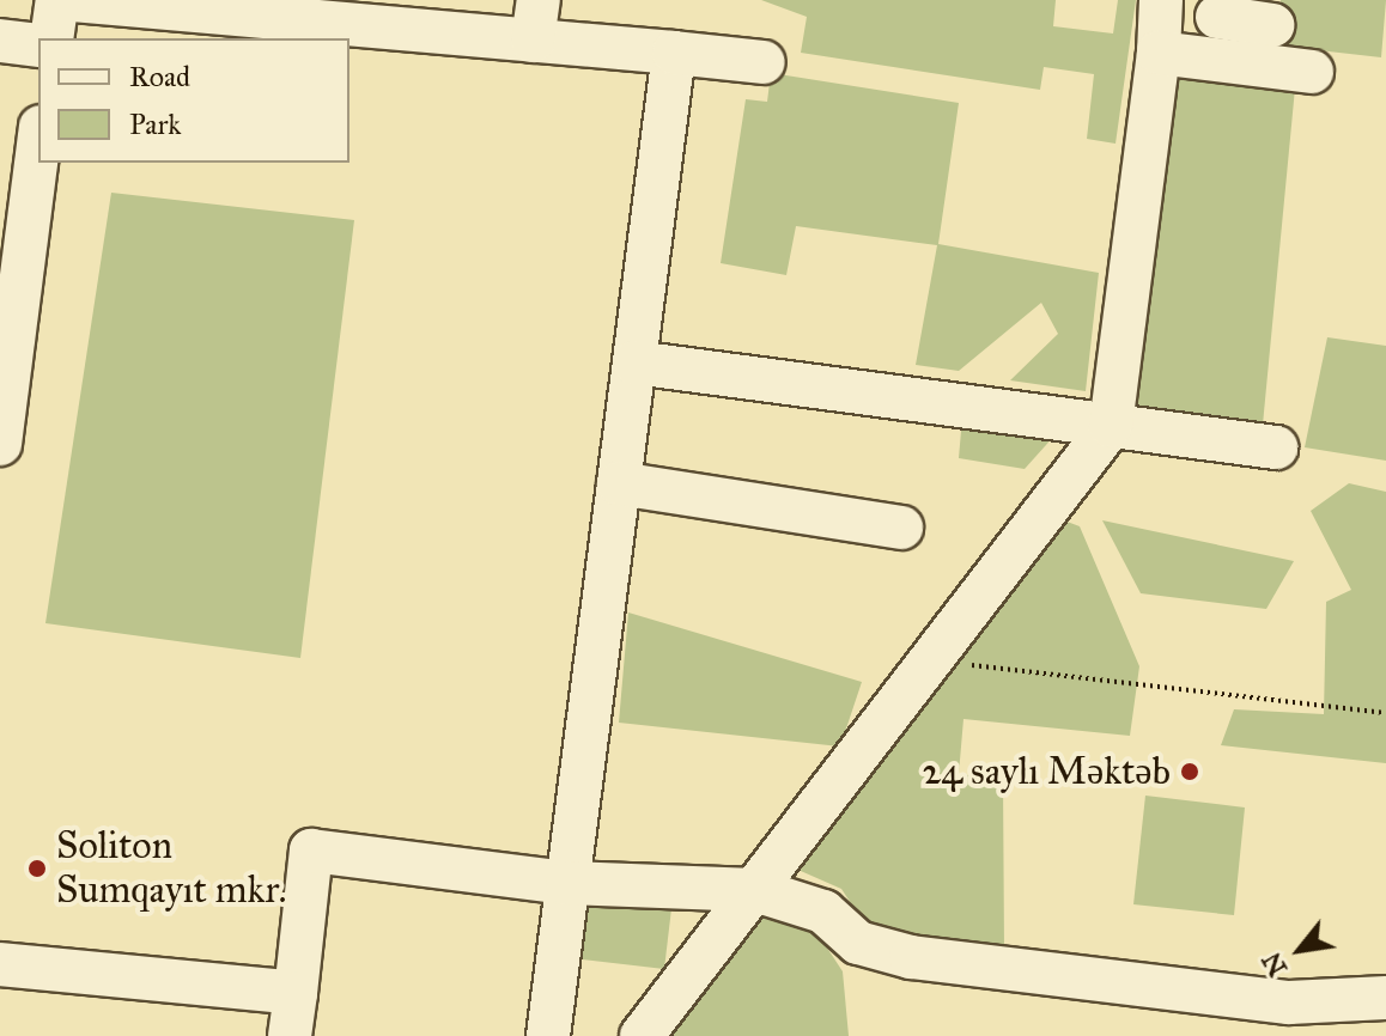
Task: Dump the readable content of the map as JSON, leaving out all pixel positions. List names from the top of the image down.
{
  "places": ["24 saylı Məktəb", "Soliton Sumqayıt mkr."],
  "legend": ["Road", "Park"],
  "north": "bottom left"
}
